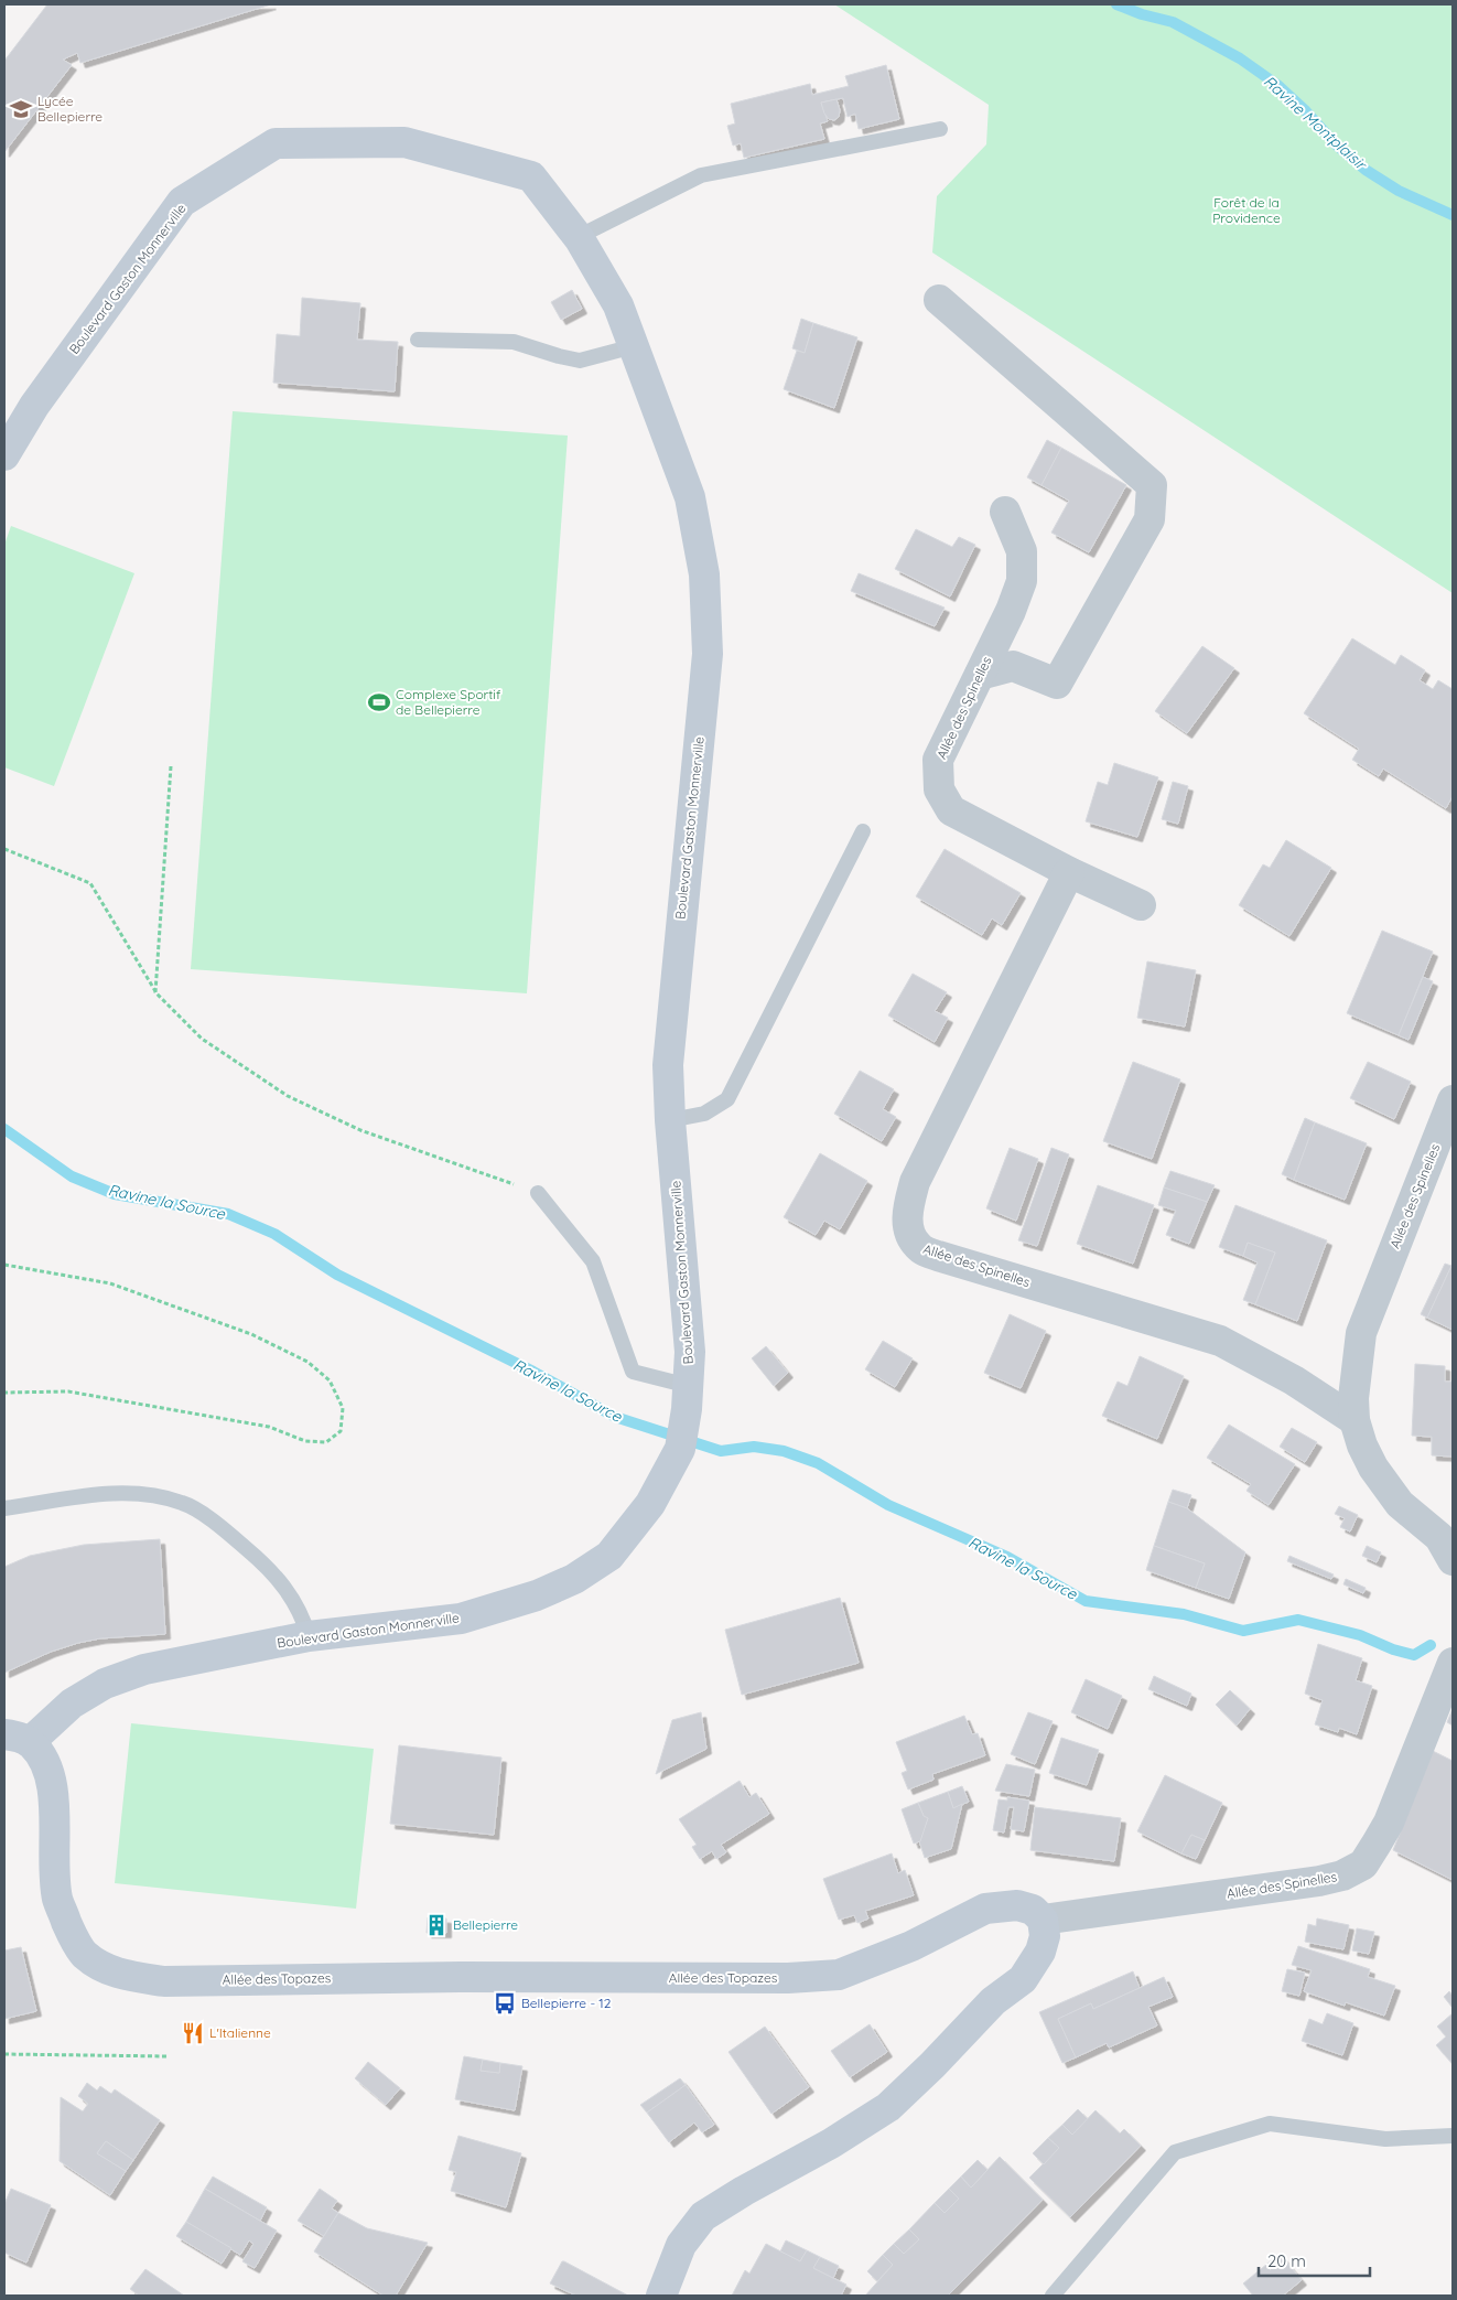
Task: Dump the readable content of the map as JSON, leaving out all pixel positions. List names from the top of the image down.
{
  "streets": {
    "street": ["Boulevard Gaston Monnerville", "Allée des Spinelles", "Allée des Topazes"]
  },
  "crossings": [
    ["Boulevard Gaston Monnerville", "Allée des Topazes"],
    ["Allée des Spinelles", "Allée des Topazes"]
  ],
  "water": ["Ravine Montplaisir", "Ravine la Source"],
  "parks": ["Forêt de la Providence"],
  "places": {
    "school or university": ["Lycée Bellepierre"],
    "sports": ["Complexe Sportif de Bellepierre"],
    "building": ["Bellepierre"],
    "bus stop": ["Bellepierre - 12"],
    "restaurant": ["L'Italienne"]
  },
  "scale_bar": "20 m"
}
